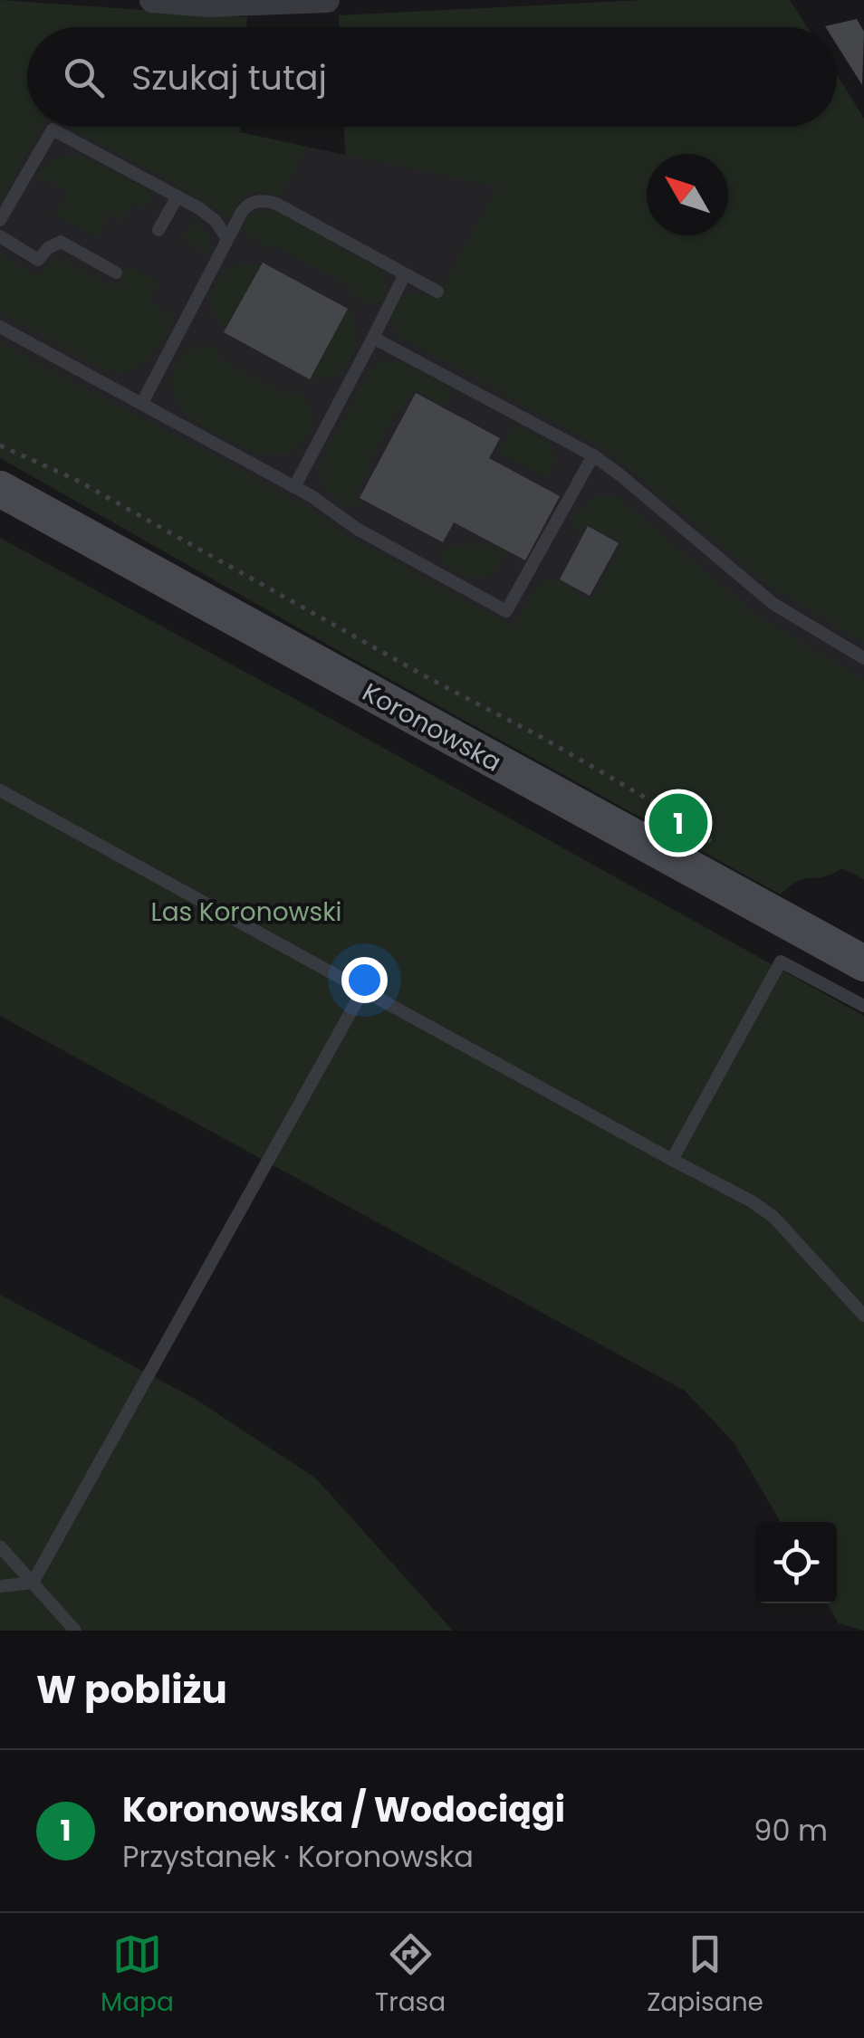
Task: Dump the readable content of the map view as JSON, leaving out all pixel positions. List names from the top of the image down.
{
  "streets": {
    "main road": ["Koronowska"]
  },
  "parks": ["Las Koronowski"],
  "north": "top left",
  "page": {
    "search": "Szukaj tutaj",
    "pins": "1",
    "heading": "W pobliżu",
    "list": [
      {
        "mark": "1",
        "name": "Koronowska / Wodociągi",
        "note": "Przystanek · Koronowska",
        "value": "90 m"
      }
    ],
    "nav": ["Mapa", "Trasa", "Zapisane"]
  }
}
